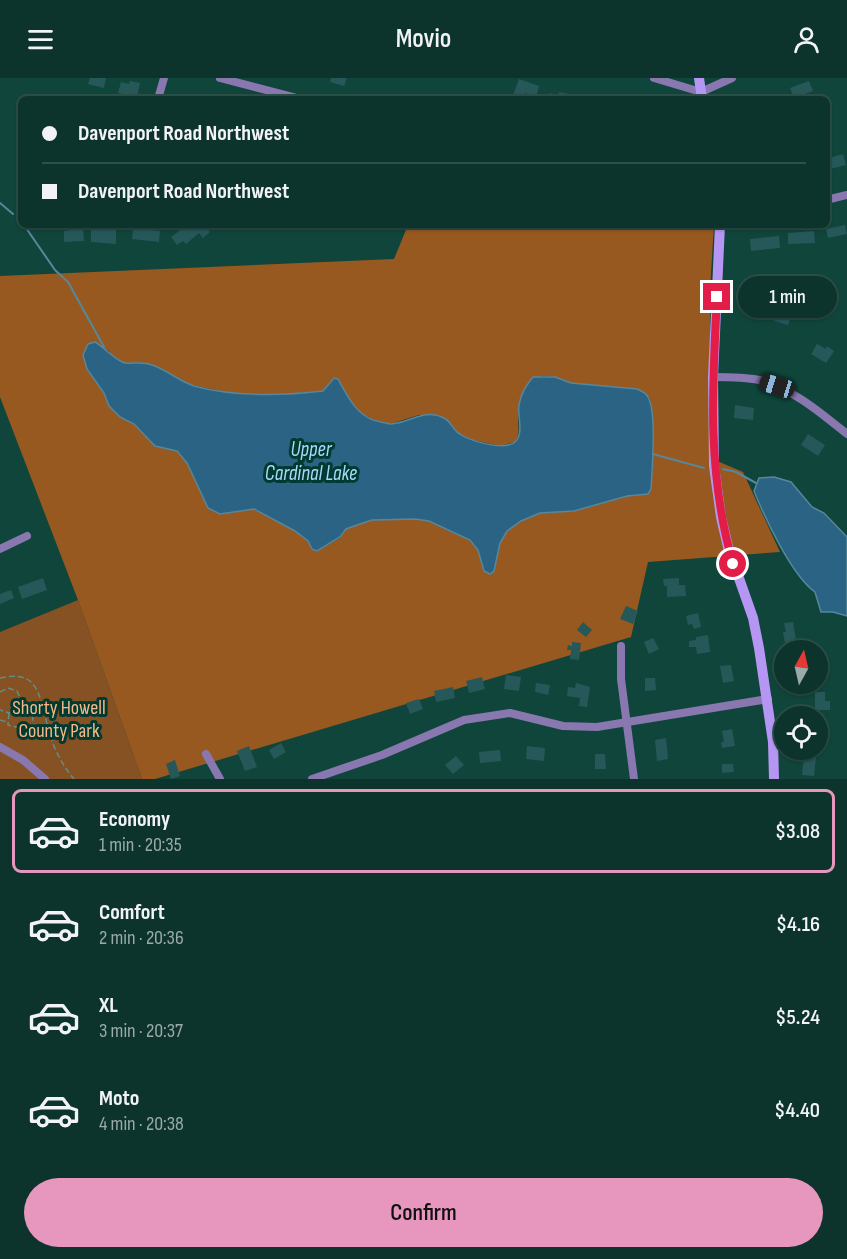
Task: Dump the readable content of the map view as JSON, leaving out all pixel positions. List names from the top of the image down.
{
  "water": ["Upper Cardinal Lake"],
  "parks": ["Shorty Howell County Park"],
  "north": "top",
  "page": {
    "header": "Movio",
    "banner": ["Davenport Road Northwest", "Davenport Road Northwest"],
    "bubble": "1 min",
    "list": [
      {
        "name": "Economy",
        "note": "1 min · 20:35",
        "value": "$3.08"
      },
      {
        "name": "Comfort",
        "note": "2 min · 20:36",
        "value": "$4.16"
      },
      {
        "name": "XL",
        "note": "3 min · 20:37",
        "value": "$5.24"
      },
      {
        "name": "Moto",
        "note": "4 min · 20:38",
        "value": "$4.40"
      }
    ],
    "buttons": "Confirm"
  }
}
